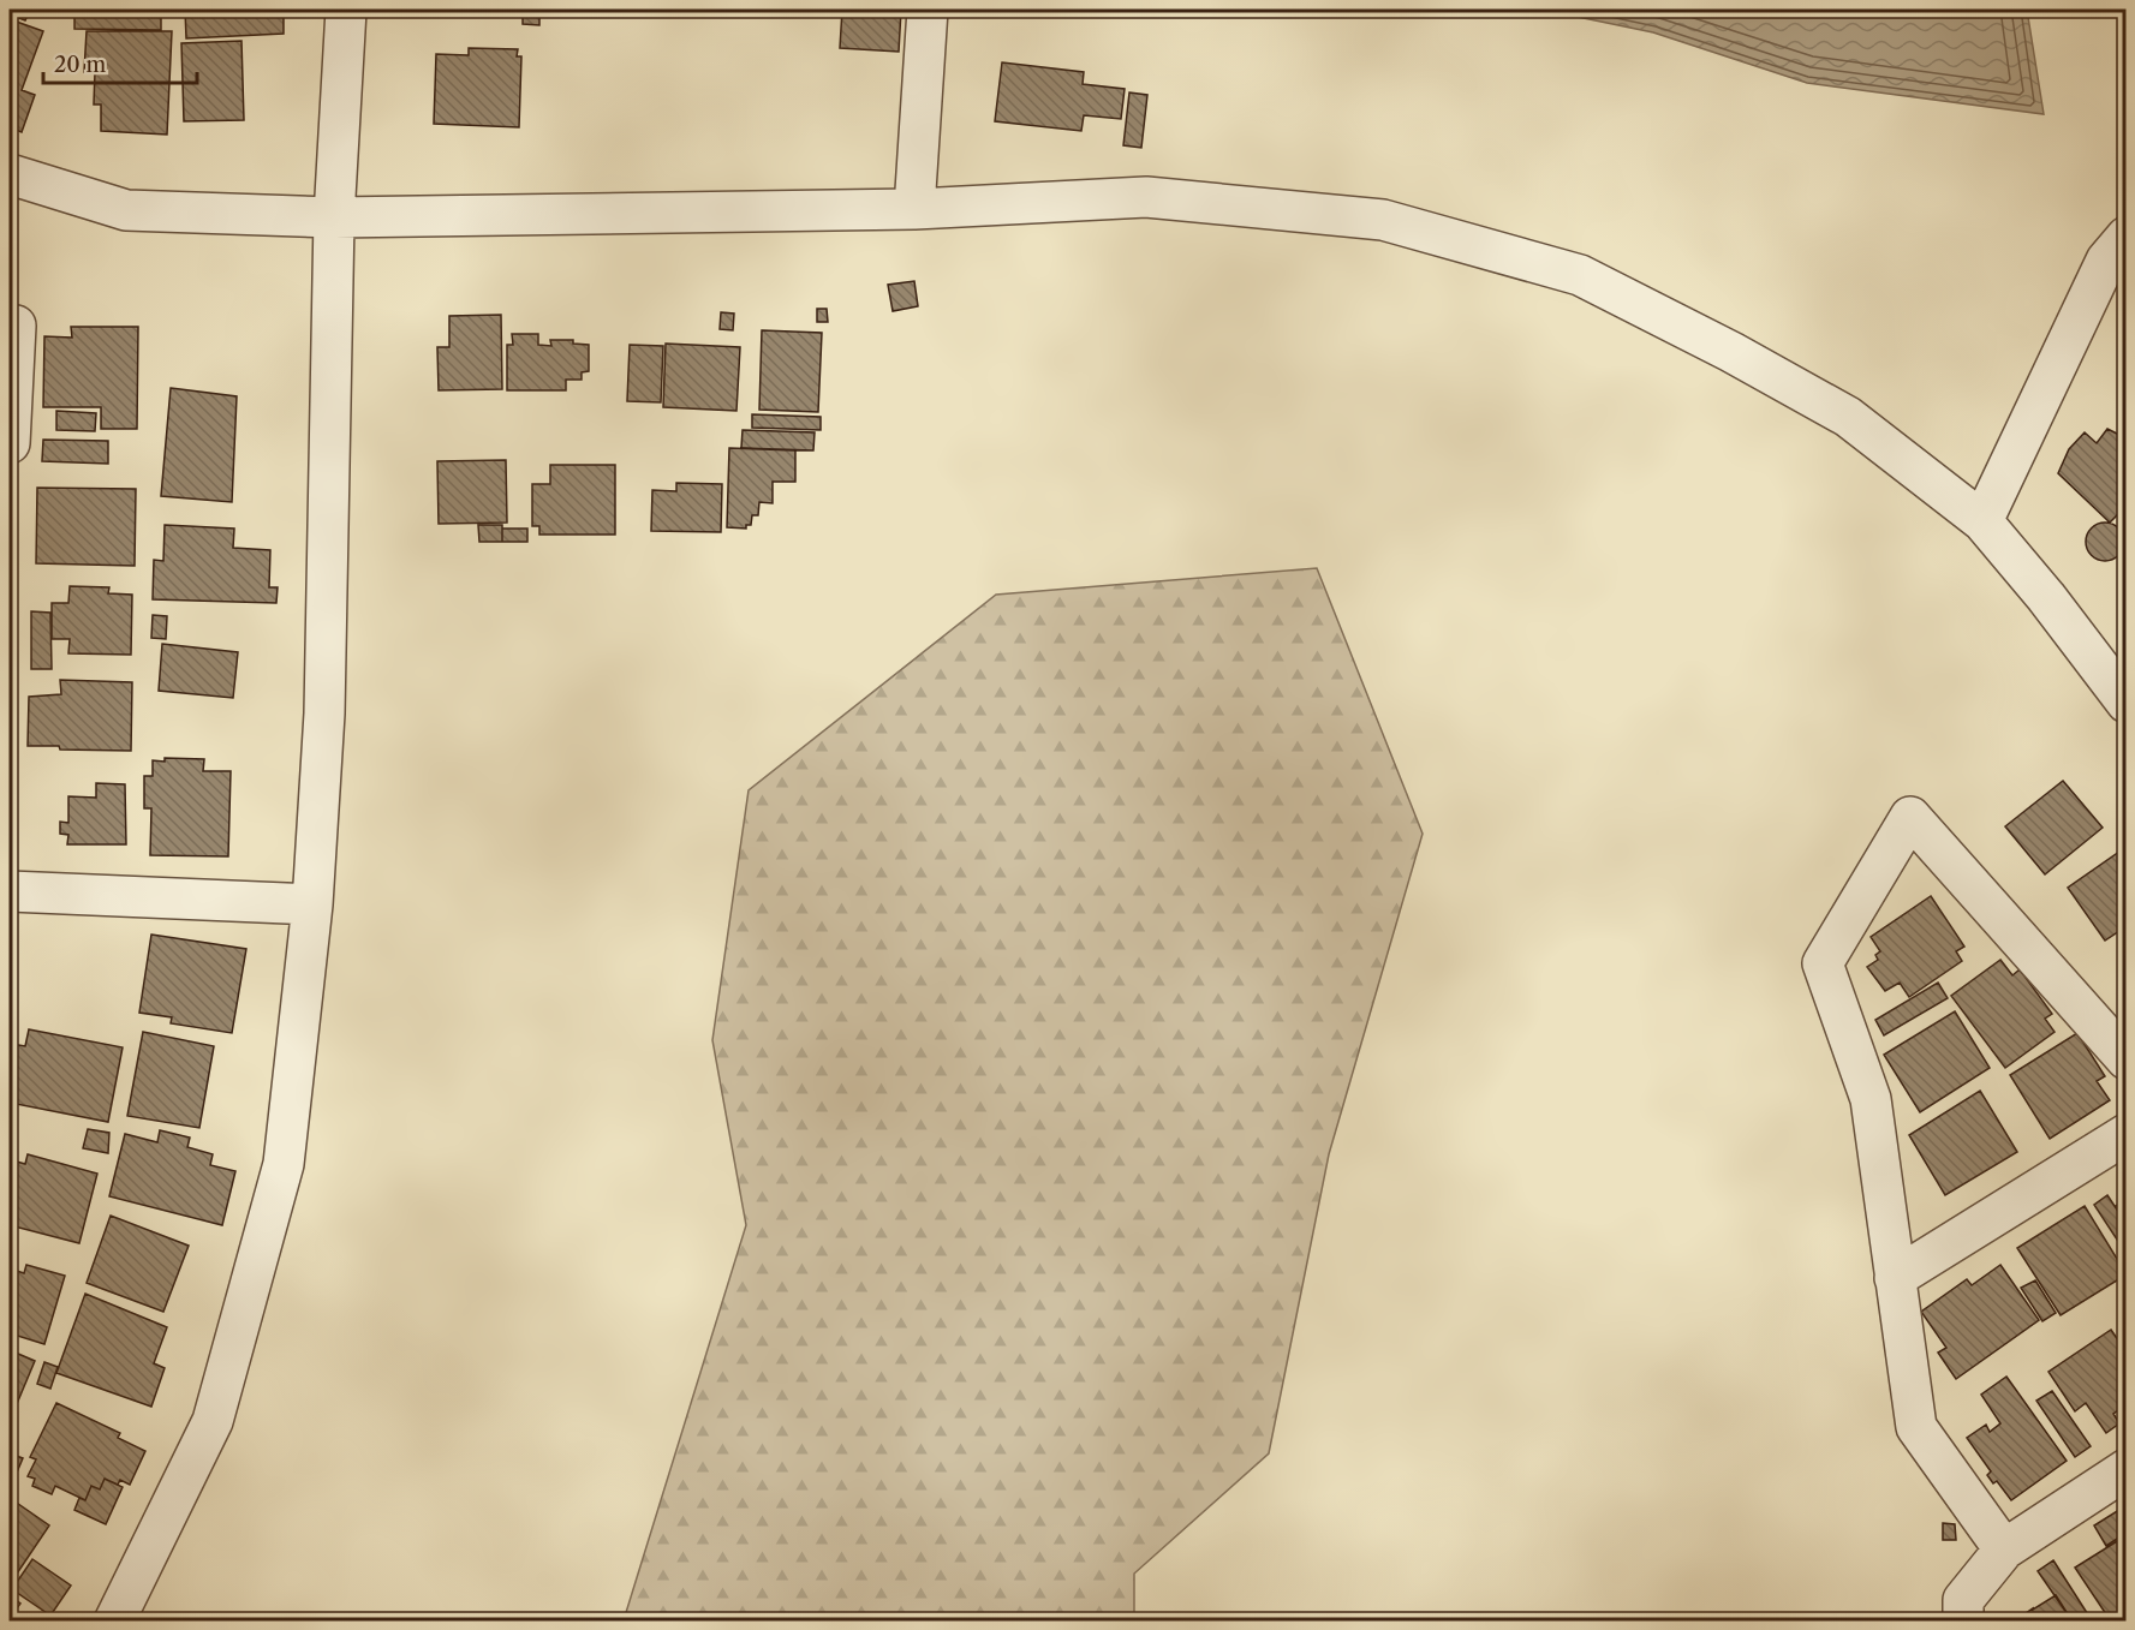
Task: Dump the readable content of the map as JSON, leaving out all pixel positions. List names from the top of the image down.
{
  "scale_bar": "20 m"
}
